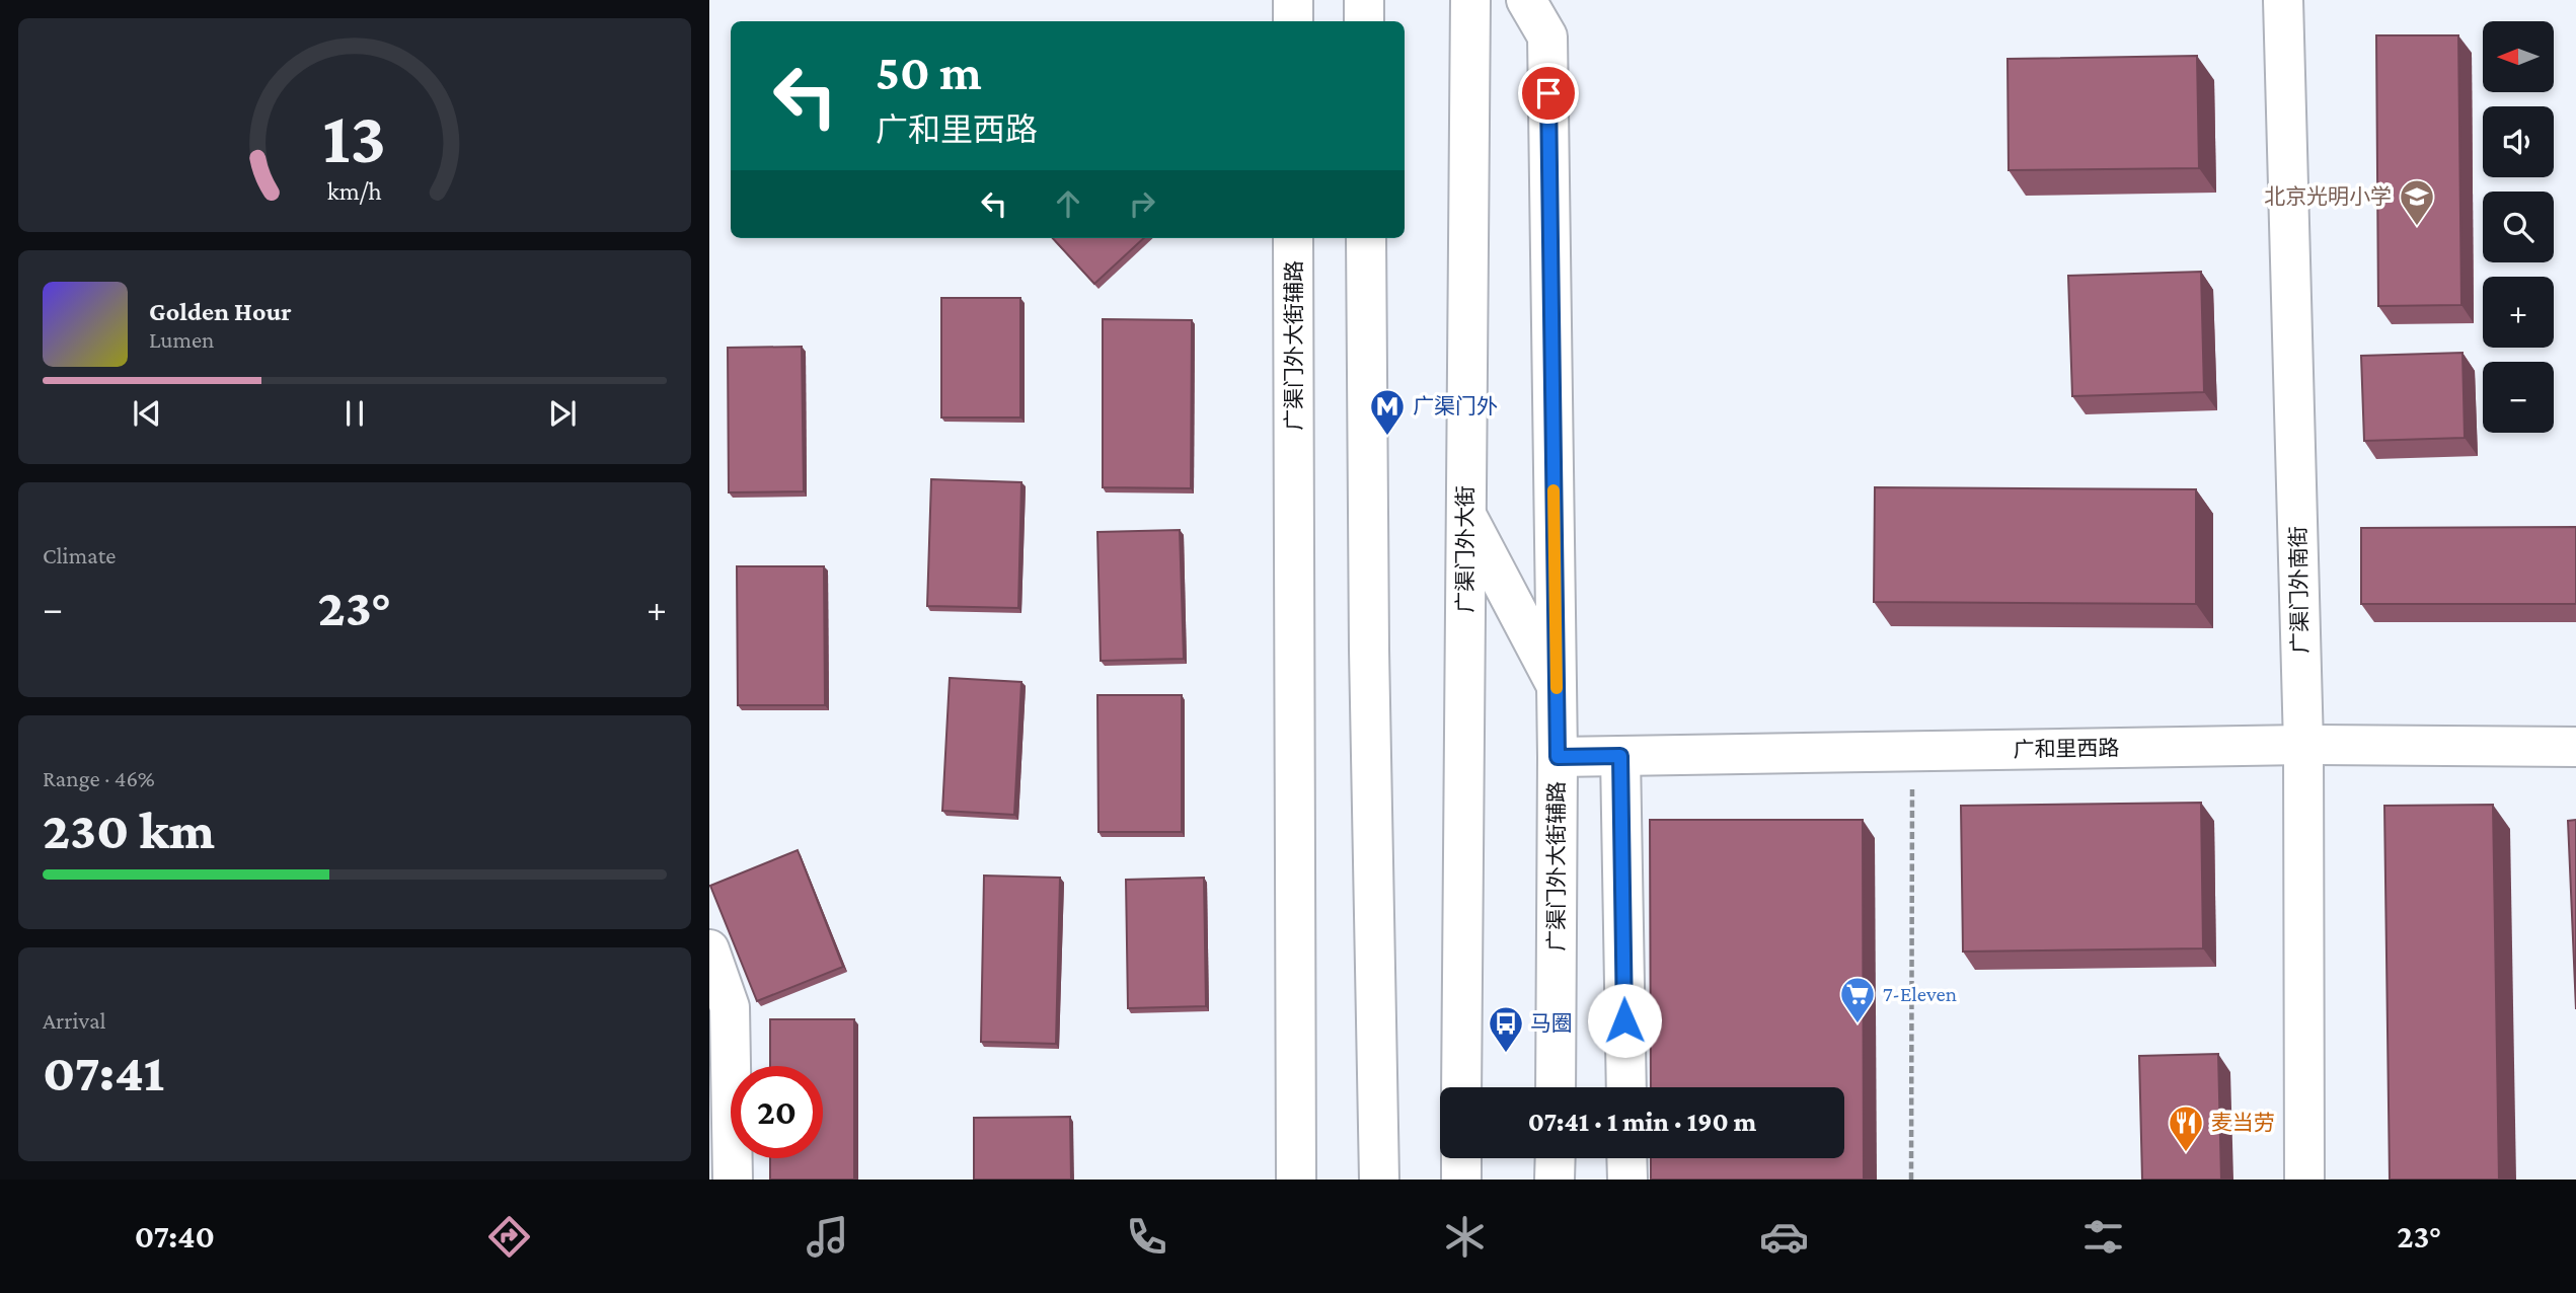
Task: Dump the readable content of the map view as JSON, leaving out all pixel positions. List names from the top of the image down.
{
  "streets": {
    "street": [
      "广渠门外大街辅路",
      "广渠门外大街",
      "广渠门外南街",
      "广和里西路"
    ]
  },
  "crossings": [
    ["广渠门外大街辅路", "广和里西路"],
    ["广渠门外南街", "广和里西路"]
  ],
  "places": {
    "school or university": ["北京光明小学"],
    "metro station": ["广渠门外"],
    "supermarket": ["7-Eleven"],
    "bus stop": ["马圈"],
    "restaurant": ["麦当劳"]
  },
  "north": "left",
  "page": {
    "map_buttons": ["+", "−"],
    "turn": ["50 m", "广和里西路"],
    "song": ["Golden Hour", "Lumen"],
    "tile": [
      "Climate",
      ["Range · 46%", "230 km"],
      ["Arrival", "07:41"]
    ],
    "heat": ["−", "23°", "+"],
    "limit": "20",
    "trip": "07:41 · 1 min · 190 m",
    "tabs": ["07:40", "23°"],
    "gauge": ["13", "km/h"]
  }
}
